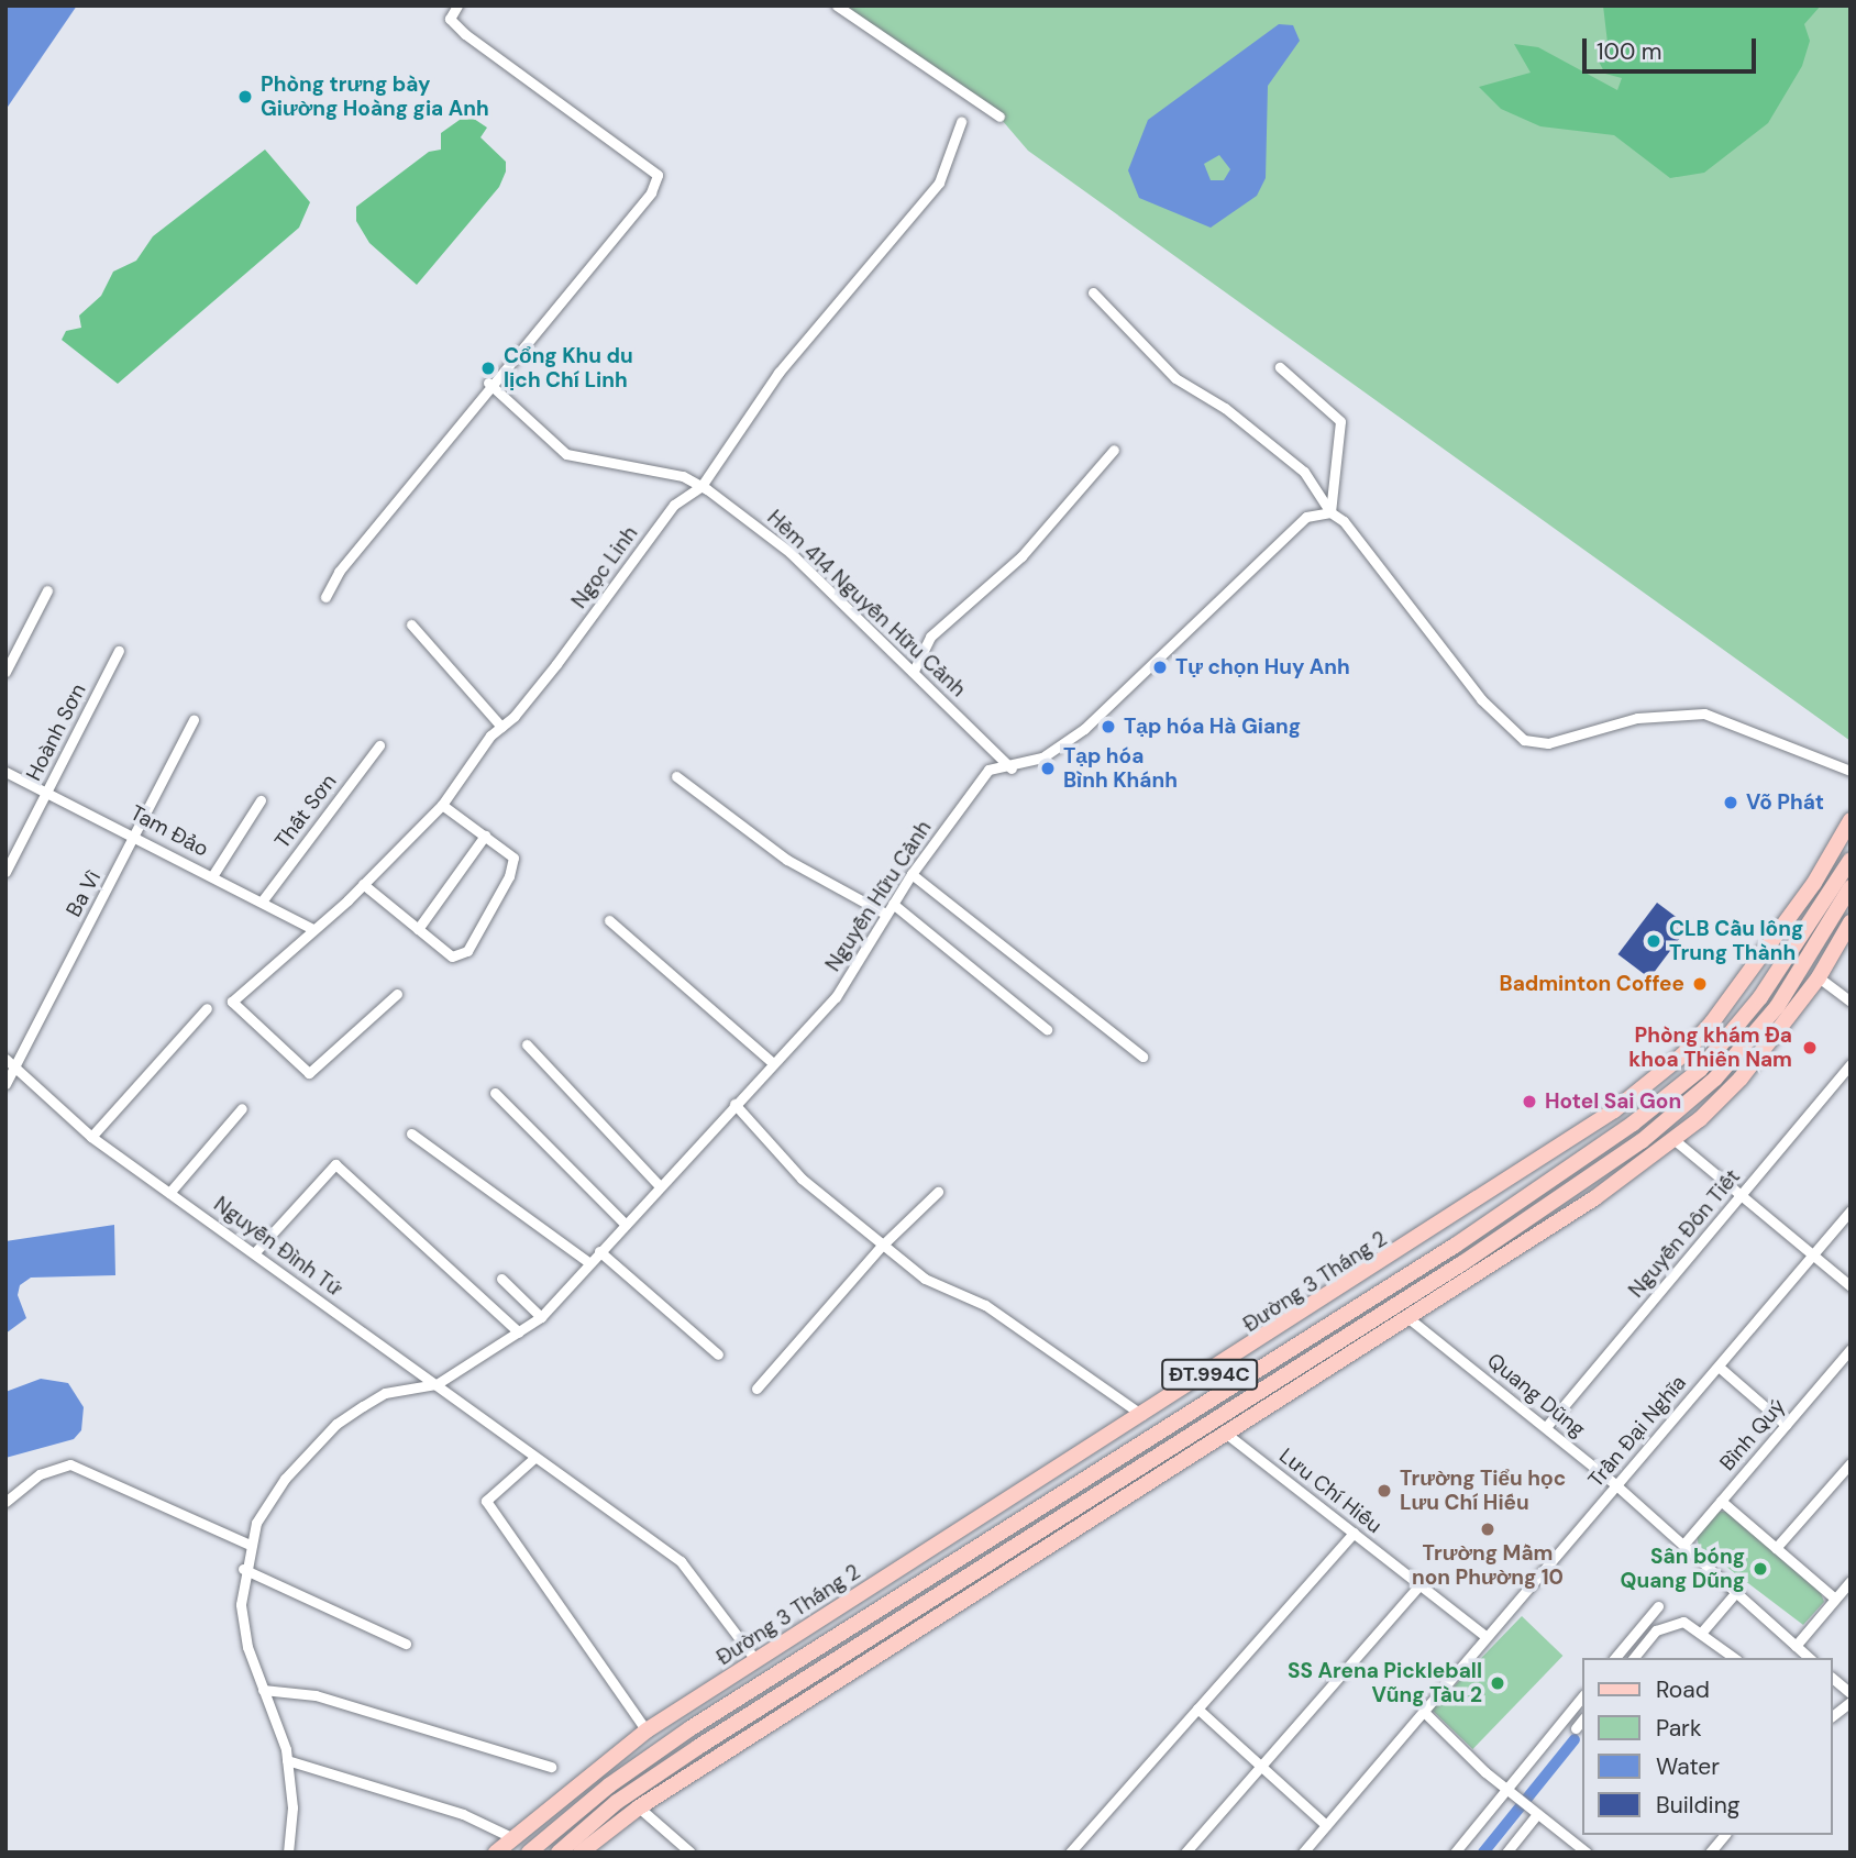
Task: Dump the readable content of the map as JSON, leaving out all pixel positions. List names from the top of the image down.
{
  "streets": {
    "main road": ["Đường 3 Tháng 2", "ĐT.994C"],
    "street": [
      "Ngọc Linh",
      "Hẻm 414 Nguyễn Hữu Cảnh",
      "Hoành Sơn",
      "Thất Sơn",
      "Tam Đảo",
      "Ba Vì",
      "Nguyễn Hữu Cảnh",
      "Nguyễn Đôn Tiết",
      "Nguyễn Đình Tứ",
      "Quang Dũng",
      "Trần Đại Nghĩa",
      "Bình Quý",
      "Lưu Chí Hiếu"
    ]
  },
  "crossings": [
    ["Ngọc Linh", "Hẻm 414 Nguyễn Hữu Cảnh"],
    ["Ngọc Linh", "Tam Đảo"],
    ["Hẻm 414 Nguyễn Hữu Cảnh", "Nguyễn Hữu Cảnh"],
    ["Hoành Sơn", "Tam Đảo"],
    ["Thất Sơn", "Tam Đảo"],
    ["Tam Đảo", "Ba Vì"],
    ["Ba Vì", "Nguyễn Đình Tứ"],
    ["Nguyễn Hữu Cảnh", "Nguyễn Đình Tứ"],
    ["Nguyễn Đôn Tiết", "Quang Dũng"],
    ["Nguyễn Đình Tứ", "Đường 3 Tháng 2"],
    ["ĐT.994C", "Quang Dũng"],
    ["ĐT.994C", "Lưu Chí Hiếu"],
    ["Quang Dũng", "Trần Đại Nghĩa"],
    ["Quang Dũng", "Bình Quý"],
    ["Trần Đại Nghĩa", "Lưu Chí Hiếu"]
  ],
  "places": [
    "Phòng trưng bày Giường Hoàng gia Anh",
    "Cổng Khu du lịch Chí Linh",
    "Tự chọn Huy Anh",
    "Tạp hóa Hà Giang",
    "Tạp hóa Bình Khánh",
    "Võ Phát",
    "CLB Cầu lông Trung Thành",
    "Badminton Coffee",
    "Phòng khám Đa khoa Thiên Nam",
    "Hotel Sai Gon",
    "Trường Tiểu học Lưu Chí Hiếu",
    "Trường Mầm non Phường 10",
    "Sân bóng Quang Dũng",
    "SS Arena Pickleball Vũng Tàu 2"
  ],
  "legend": [
    "Road",
    "Park",
    "Water",
    "Building"
  ],
  "scale_bar": "100 m"
}
